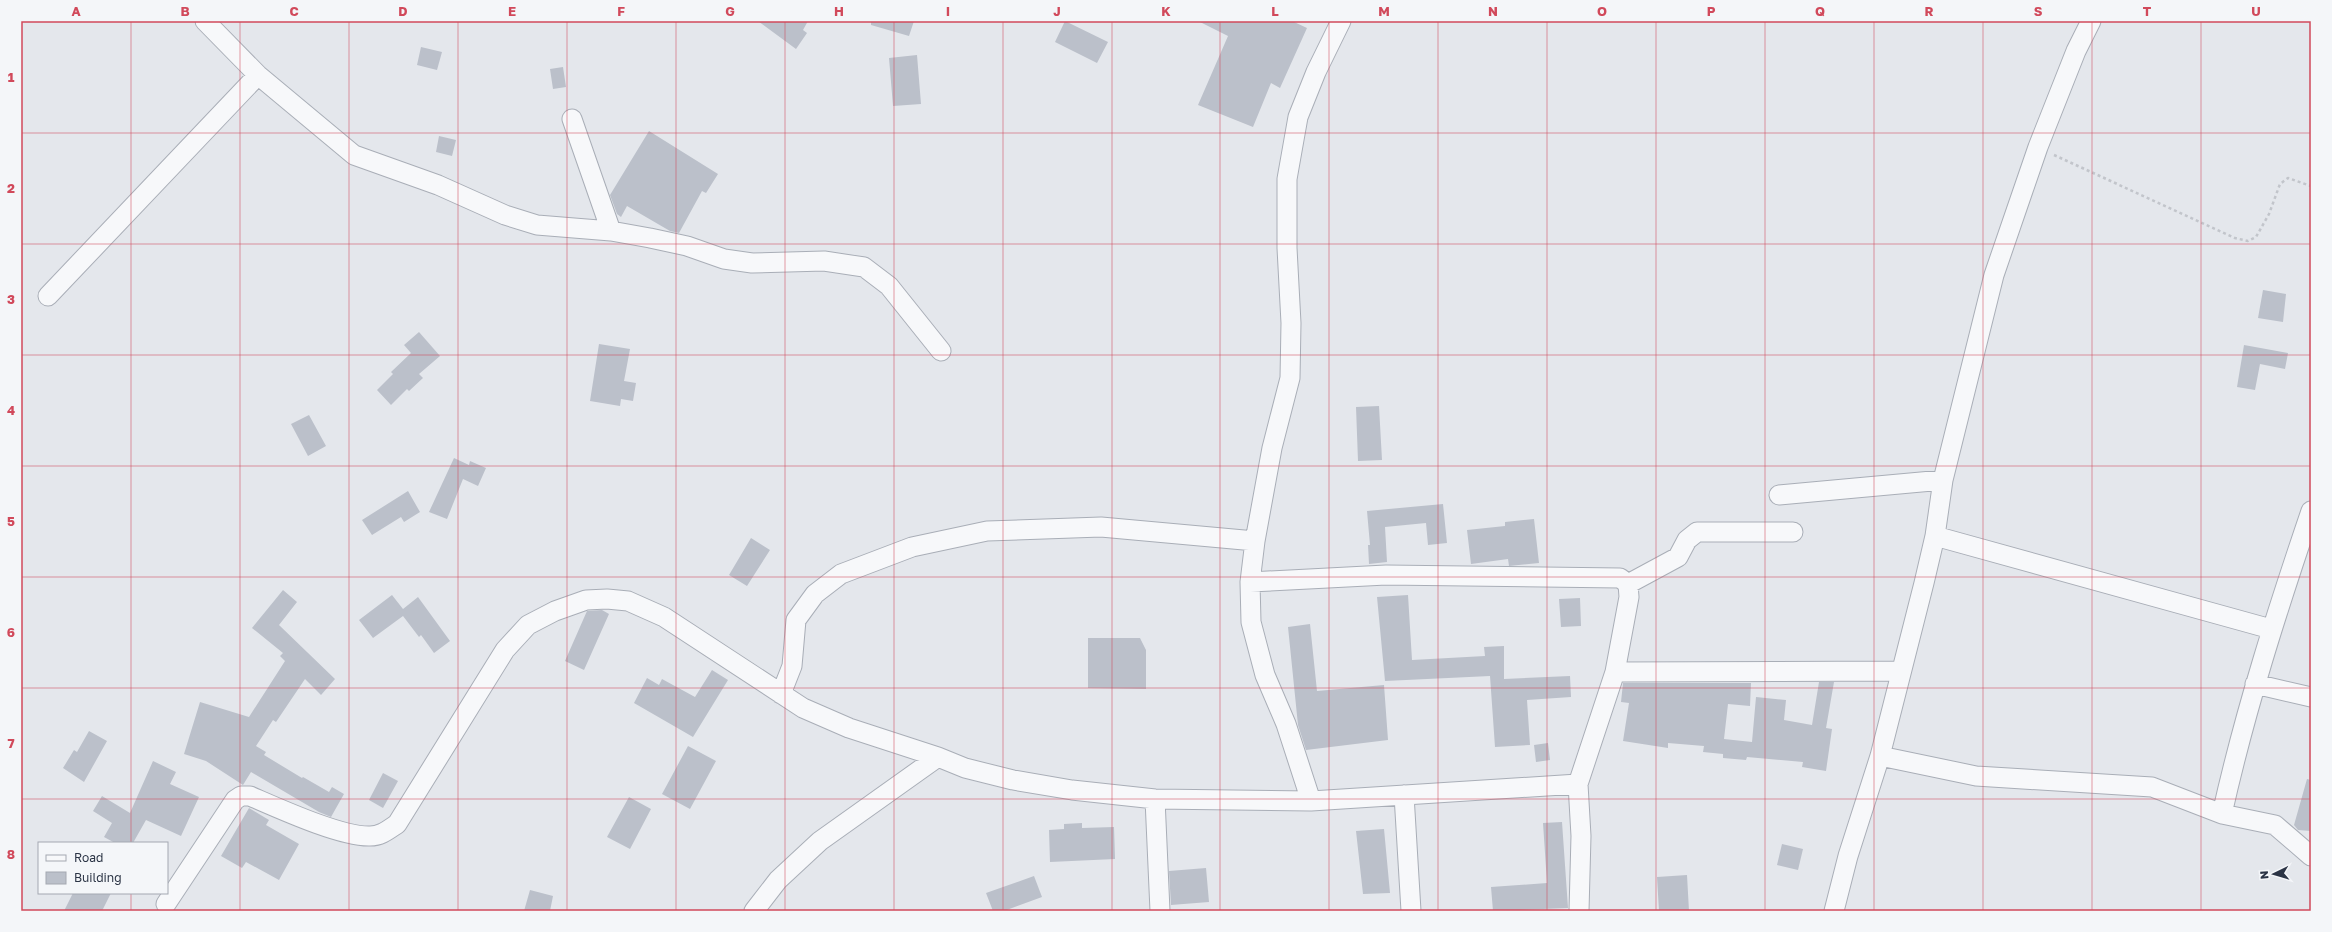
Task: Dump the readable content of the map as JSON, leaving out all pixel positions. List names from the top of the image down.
{
  "legend": ["Road", "Building"],
  "north": "left",
  "grid": {
    "columns": [
      "A",
      "B",
      "C",
      "D",
      "E",
      "F",
      "G",
      "H",
      "I",
      "J",
      "K",
      "L",
      "M",
      "N",
      "O",
      "P",
      "Q",
      "R",
      "S",
      "T",
      "U"
    ],
    "rows": [
      "1",
      "2",
      "3",
      "4",
      "5",
      "6",
      "7",
      "8"
    ]
  }
}
